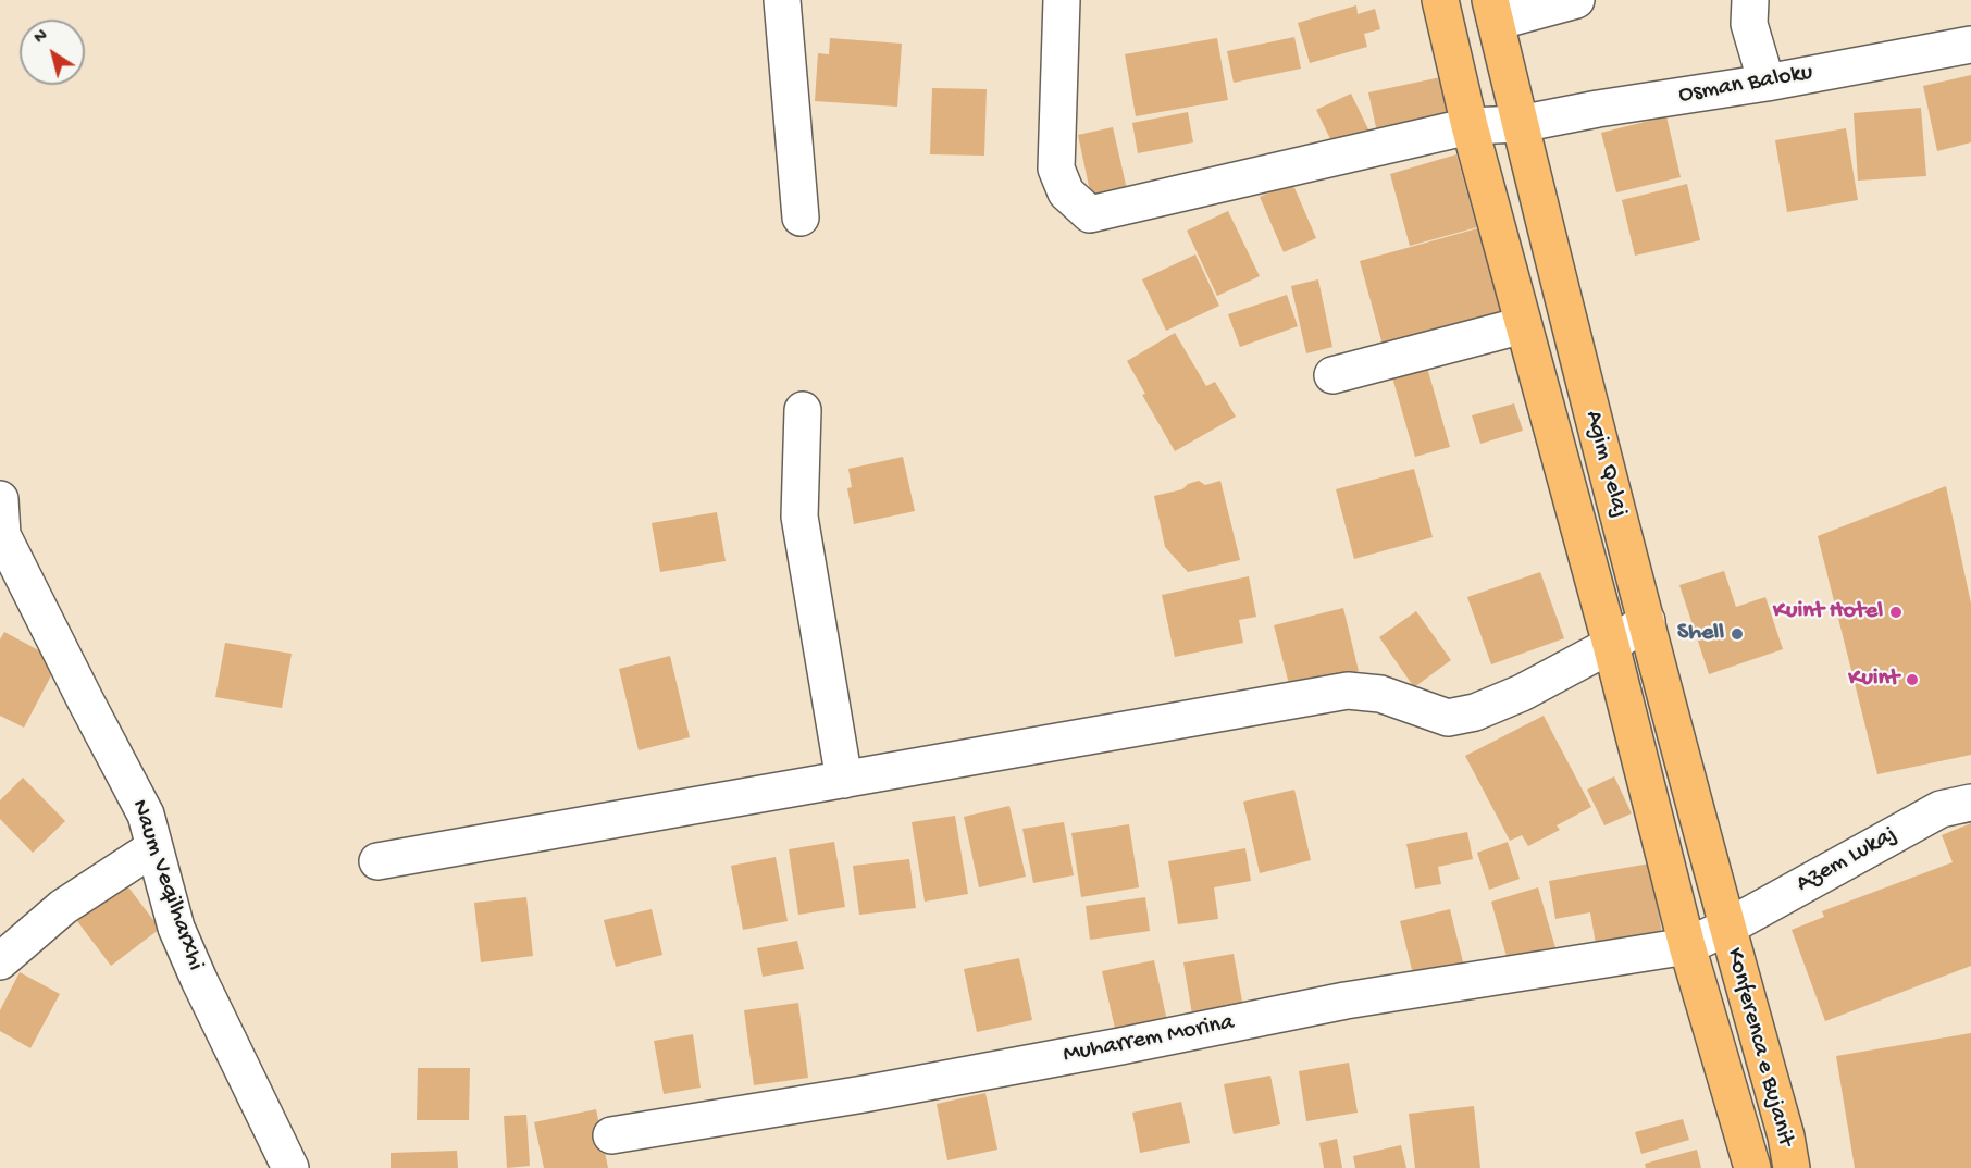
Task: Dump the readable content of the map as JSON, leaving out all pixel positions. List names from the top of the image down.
{
  "streets": {
    "main road": ["Agim Qelaj", "Konferenca e Bujanit"],
    "street": [
      "Osman Baloku",
      "Azem Lukaj",
      "Naum Veqilharxhi",
      "Muharrem Morina"
    ]
  },
  "crossings": [
    ["Osman Baloku", "Agim Qelaj"],
    ["Agim Qelaj", "Azem Lukaj"],
    ["Agim Qelaj", "Muharrem Morina"],
    ["Agim Qelaj", "Konferenca e Bujanit"],
    ["Azem Lukaj", "Muharrem Morina"],
    ["Azem Lukaj", "Konferenca e Bujanit"],
    ["Muharrem Morina", "Konferenca e Bujanit"]
  ],
  "places": ["Kuint Hotel", "Shell", "Kuint"],
  "north": "top left"
}
